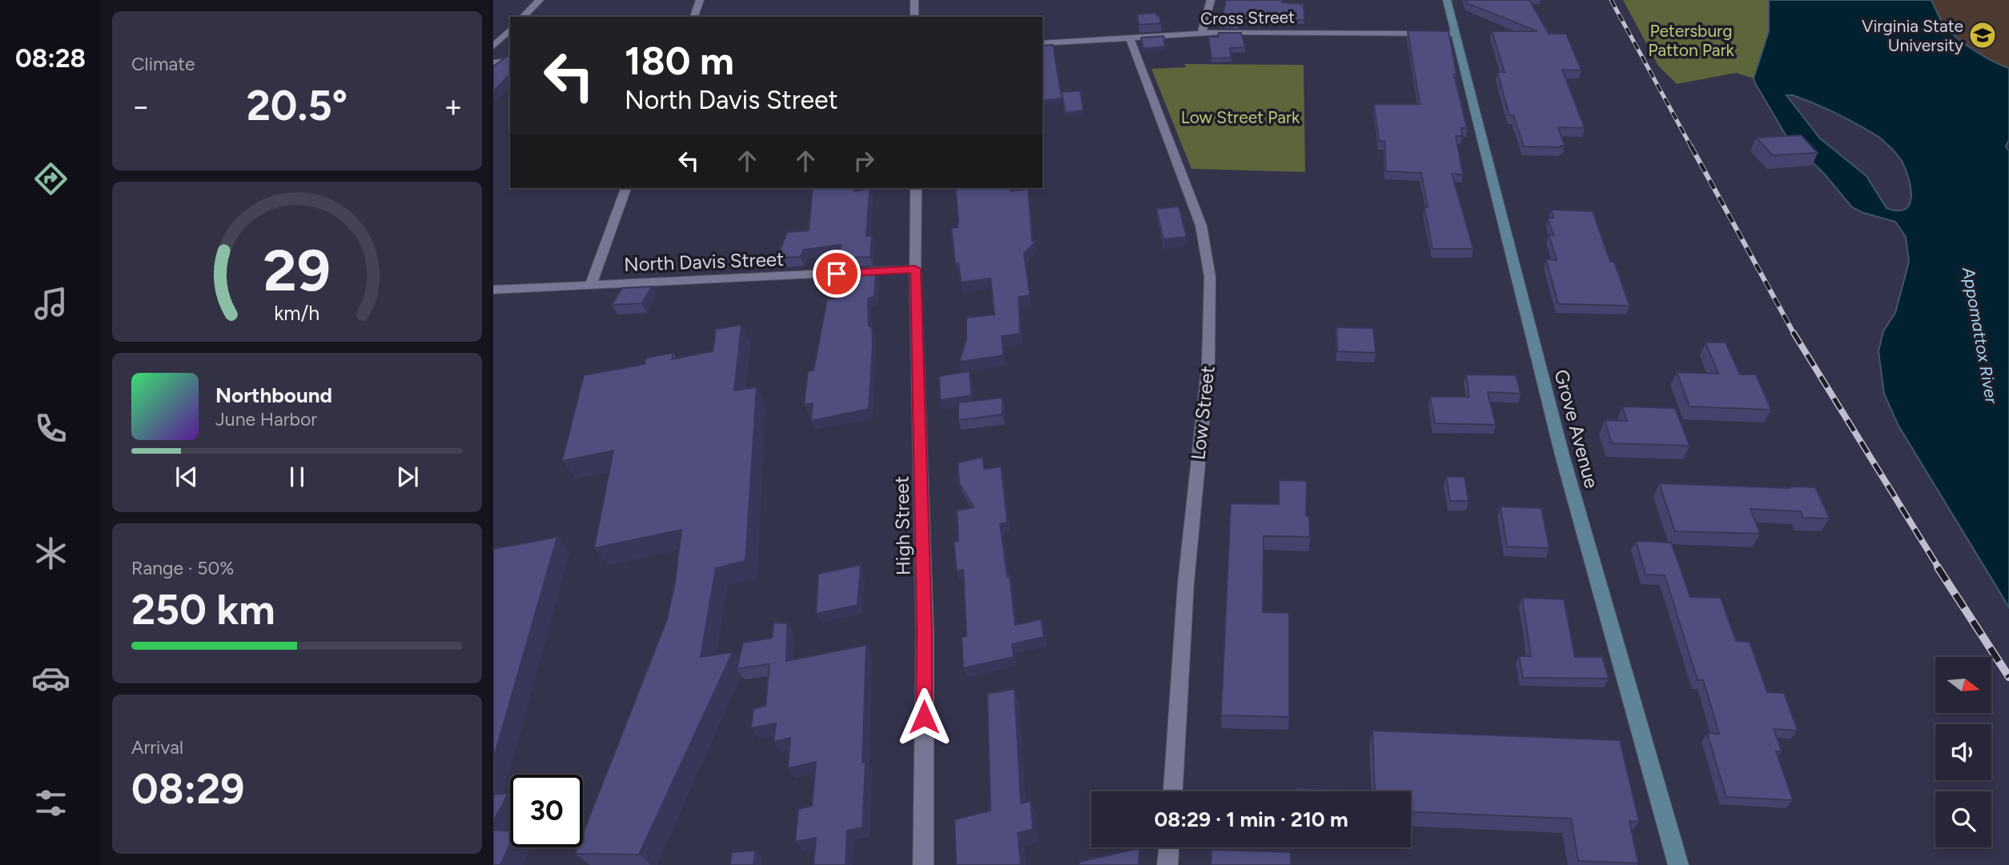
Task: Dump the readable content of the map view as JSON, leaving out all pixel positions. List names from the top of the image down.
{
  "streets": {
    "main road": ["Grove Avenue"],
    "street": [
      "Cross Street",
      "North Davis Street",
      "Low Street",
      "High Street"
    ]
  },
  "crossings": [
    ["Cross Street", "Low Street"],
    ["Cross Street", "Grove Avenue"],
    ["North Davis Street", "High Street"]
  ],
  "water": ["Appomattox River"],
  "parks": ["Petersburg Patton Park", "Low Street Park"],
  "places": {
    "school or university": ["Virginia State University"]
  },
  "north": "right",
  "page": {
    "tabs": "08:28",
    "tile": [
      "Climate",
      ["Range · 50%", "250 km"],
      ["Arrival", "08:29"]
    ],
    "turn": ["180 m", "North Davis Street"],
    "heat": ["−", "20.5°", "+"],
    "song": ["Northbound", "June Harbor"],
    "limit": "30",
    "trip": "08:29 · 1 min · 210 m",
    "gauge": ["29", "km/h"]
  }
}
